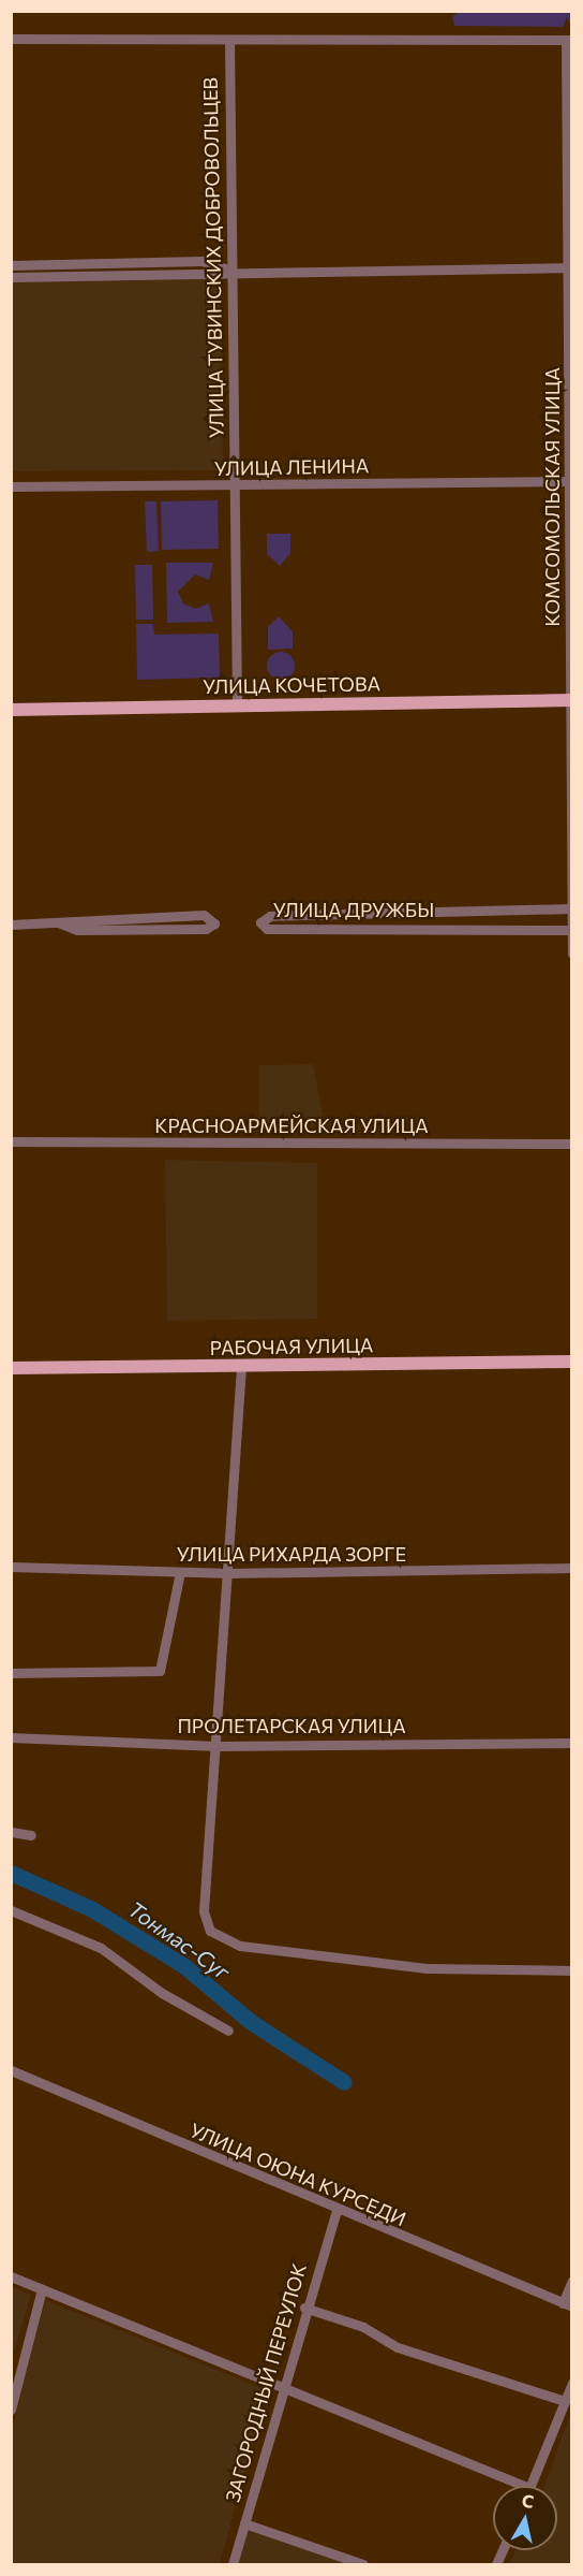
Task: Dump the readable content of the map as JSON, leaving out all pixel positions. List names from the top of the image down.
{
  "streets": {
    "main road": ["УЛИЦА КОЧЕТОВА", "РАБОЧАЯ УЛИЦА"],
    "street": [
      "УЛИЦА ТУВИНСКИХ ДОБРОВОЛЬЦЕВ",
      "УЛИЦА ЛЕНИНА",
      "КОМСОМОЛЬСКАЯ УЛИЦА",
      "УЛИЦА ДРУЖБЫ",
      "КРАСНОАРМЕЙСКАЯ УЛИЦА",
      "УЛИЦА РИХАРДА ЗОРГЕ",
      "ПРОЛЕТАРСКАЯ УЛИЦА",
      "УЛИЦА ОЮНА КУРСЕДИ",
      "ЗАГОРОДНЫЙ ПЕРЕУЛОК"
    ]
  },
  "crossings": [
    ["УЛИЦА ТУВИНСКИХ ДОБРОВОЛЬЦЕВ", "УЛИЦА ЛЕНИНА"],
    ["УЛИЦА ТУВИНСКИХ ДОБРОВОЛЬЦЕВ", "УЛИЦА КОЧЕТОВА"],
    ["УЛИЦА ЛЕНИНА", "КОМСОМОЛЬСКАЯ УЛИЦА"],
    ["КОМСОМОЛЬСКАЯ УЛИЦА", "УЛИЦА КОЧЕТОВА"],
    ["КОМСОМОЛЬСКАЯ УЛИЦА", "УЛИЦА ДРУЖБЫ"],
    ["УЛИЦА ОЮНА КУРСЕДИ", "ЗАГОРОДНЫЙ ПЕРЕУЛОК"]
  ],
  "water": ["Тонмас-Суг"],
  "north": "top"
}
